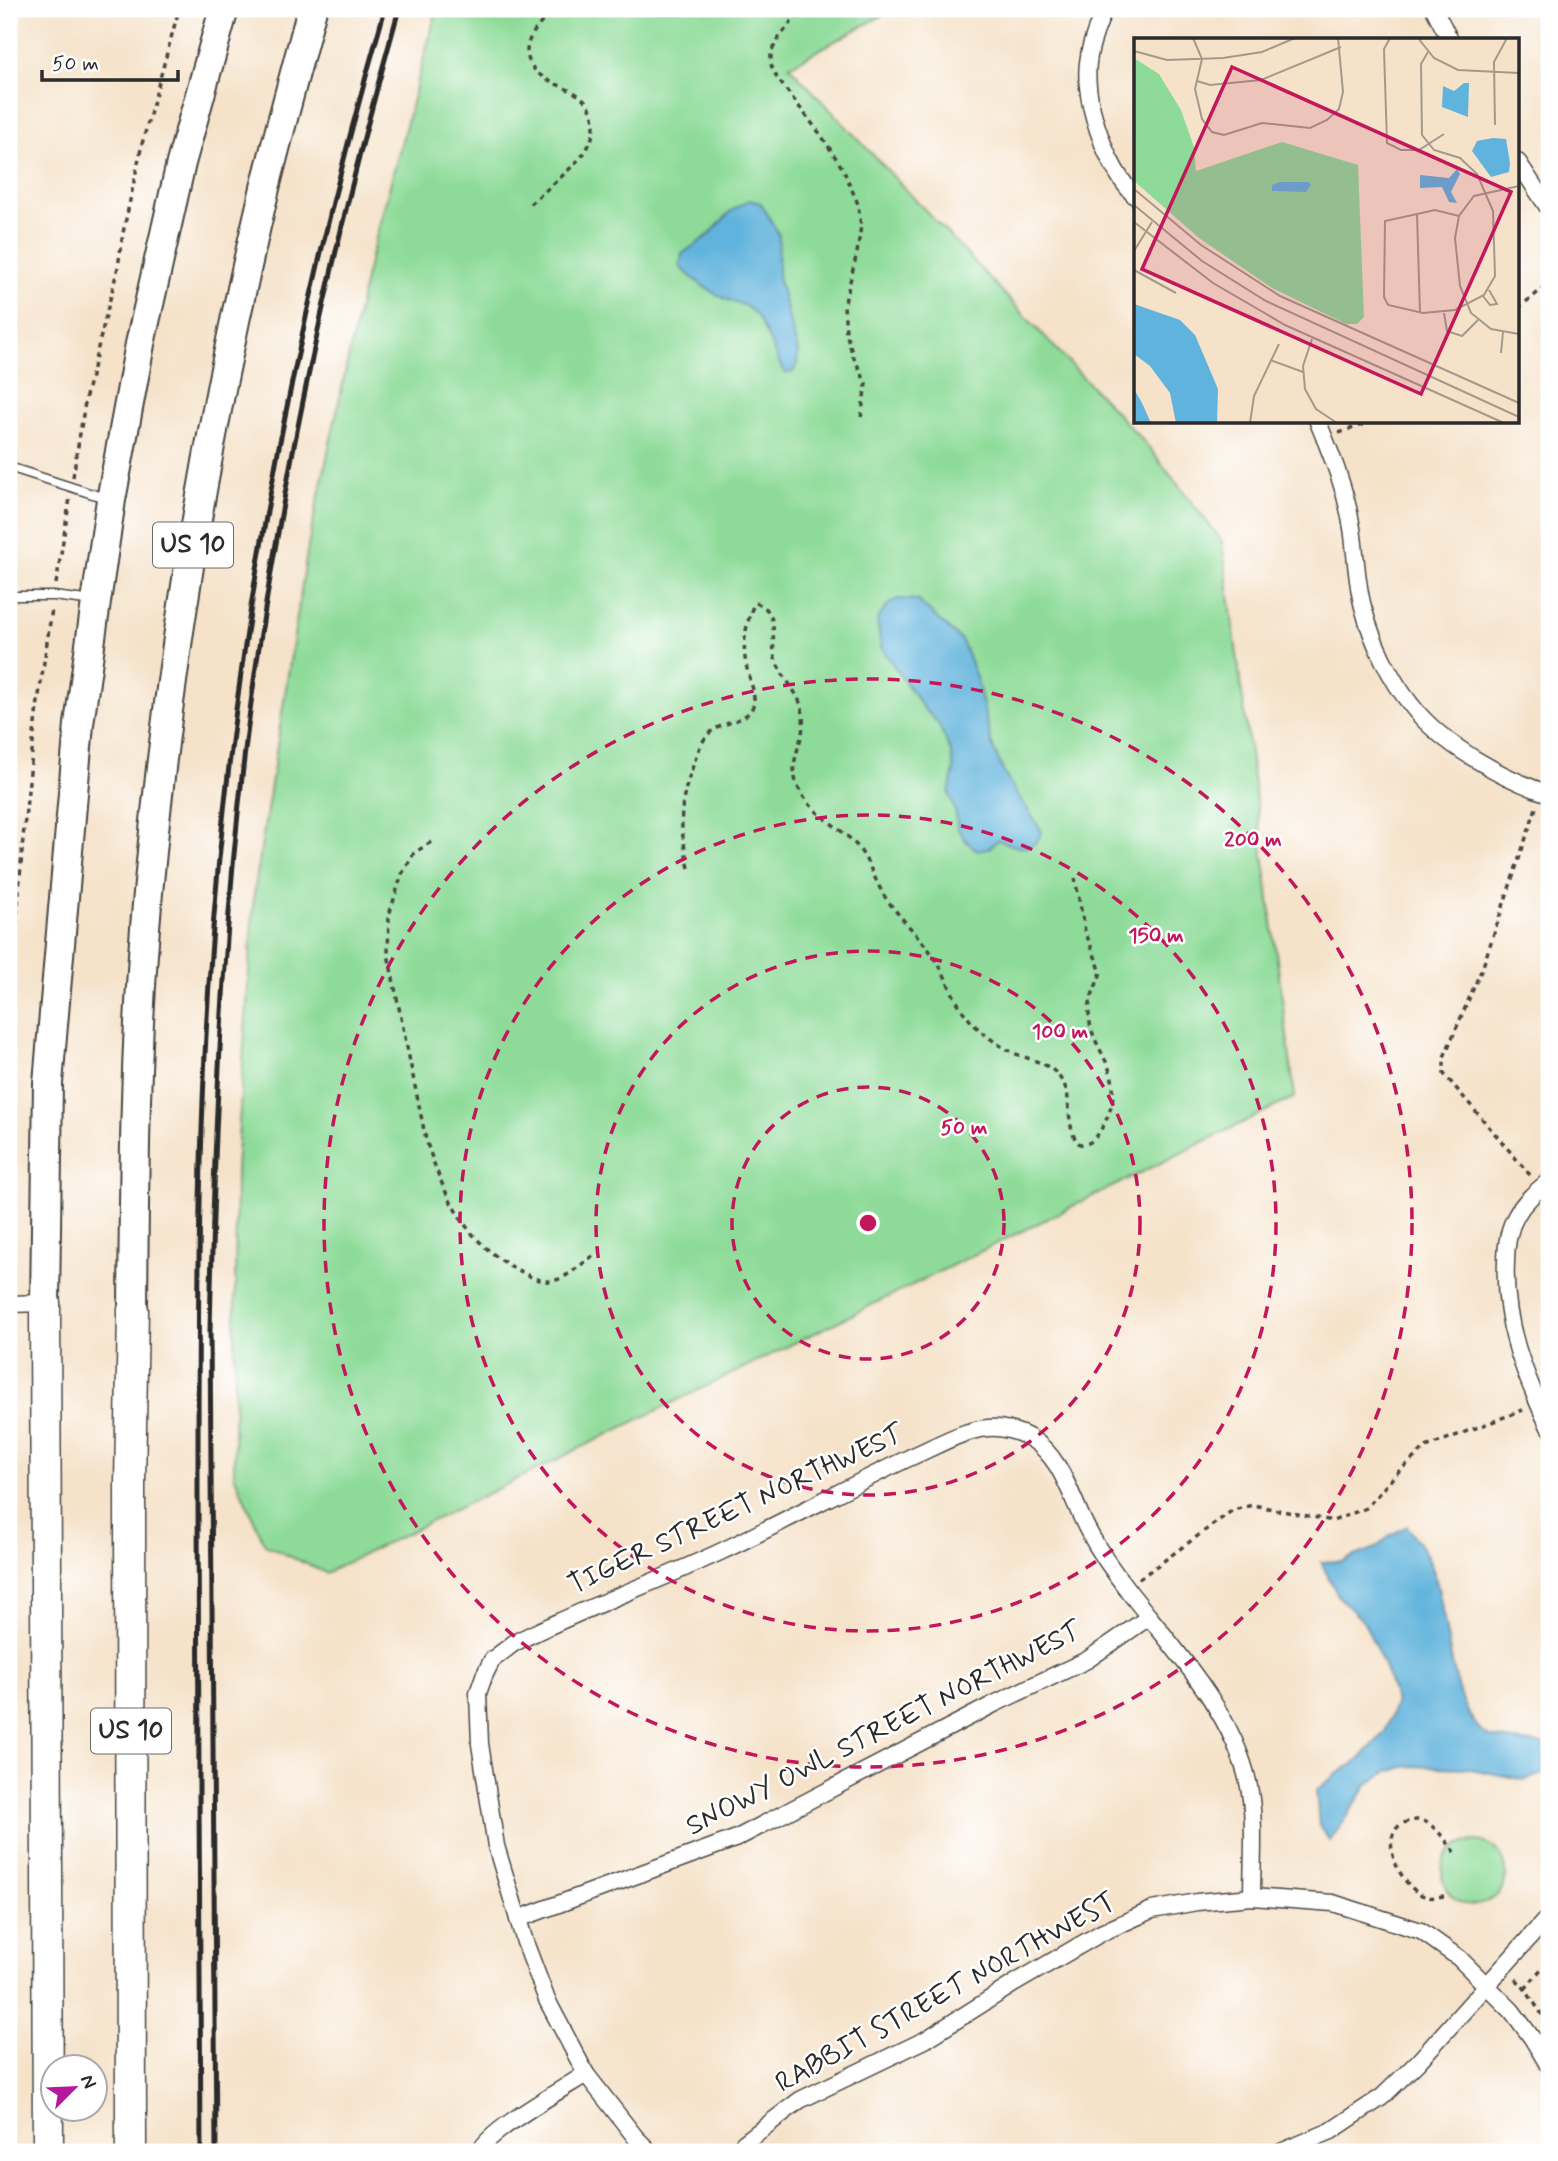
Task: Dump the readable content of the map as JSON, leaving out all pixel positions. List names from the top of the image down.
{
  "streets": {
    "highway": ["US 10"],
    "street": ["TIGER STREET NORTHWEST", "SNOWY OWL STREET NORTHWEST", "RABBIT STREET NORTHWEST"]
  },
  "crossings": [
    ["TIGER STREET NORTHWEST", "SNOWY OWL STREET NORTHWEST"]
  ],
  "scale_bar": "50 m",
  "north": "top right",
  "rings": [
    "200 m",
    "150 m",
    "100 m",
    "50 m"
  ]
}
